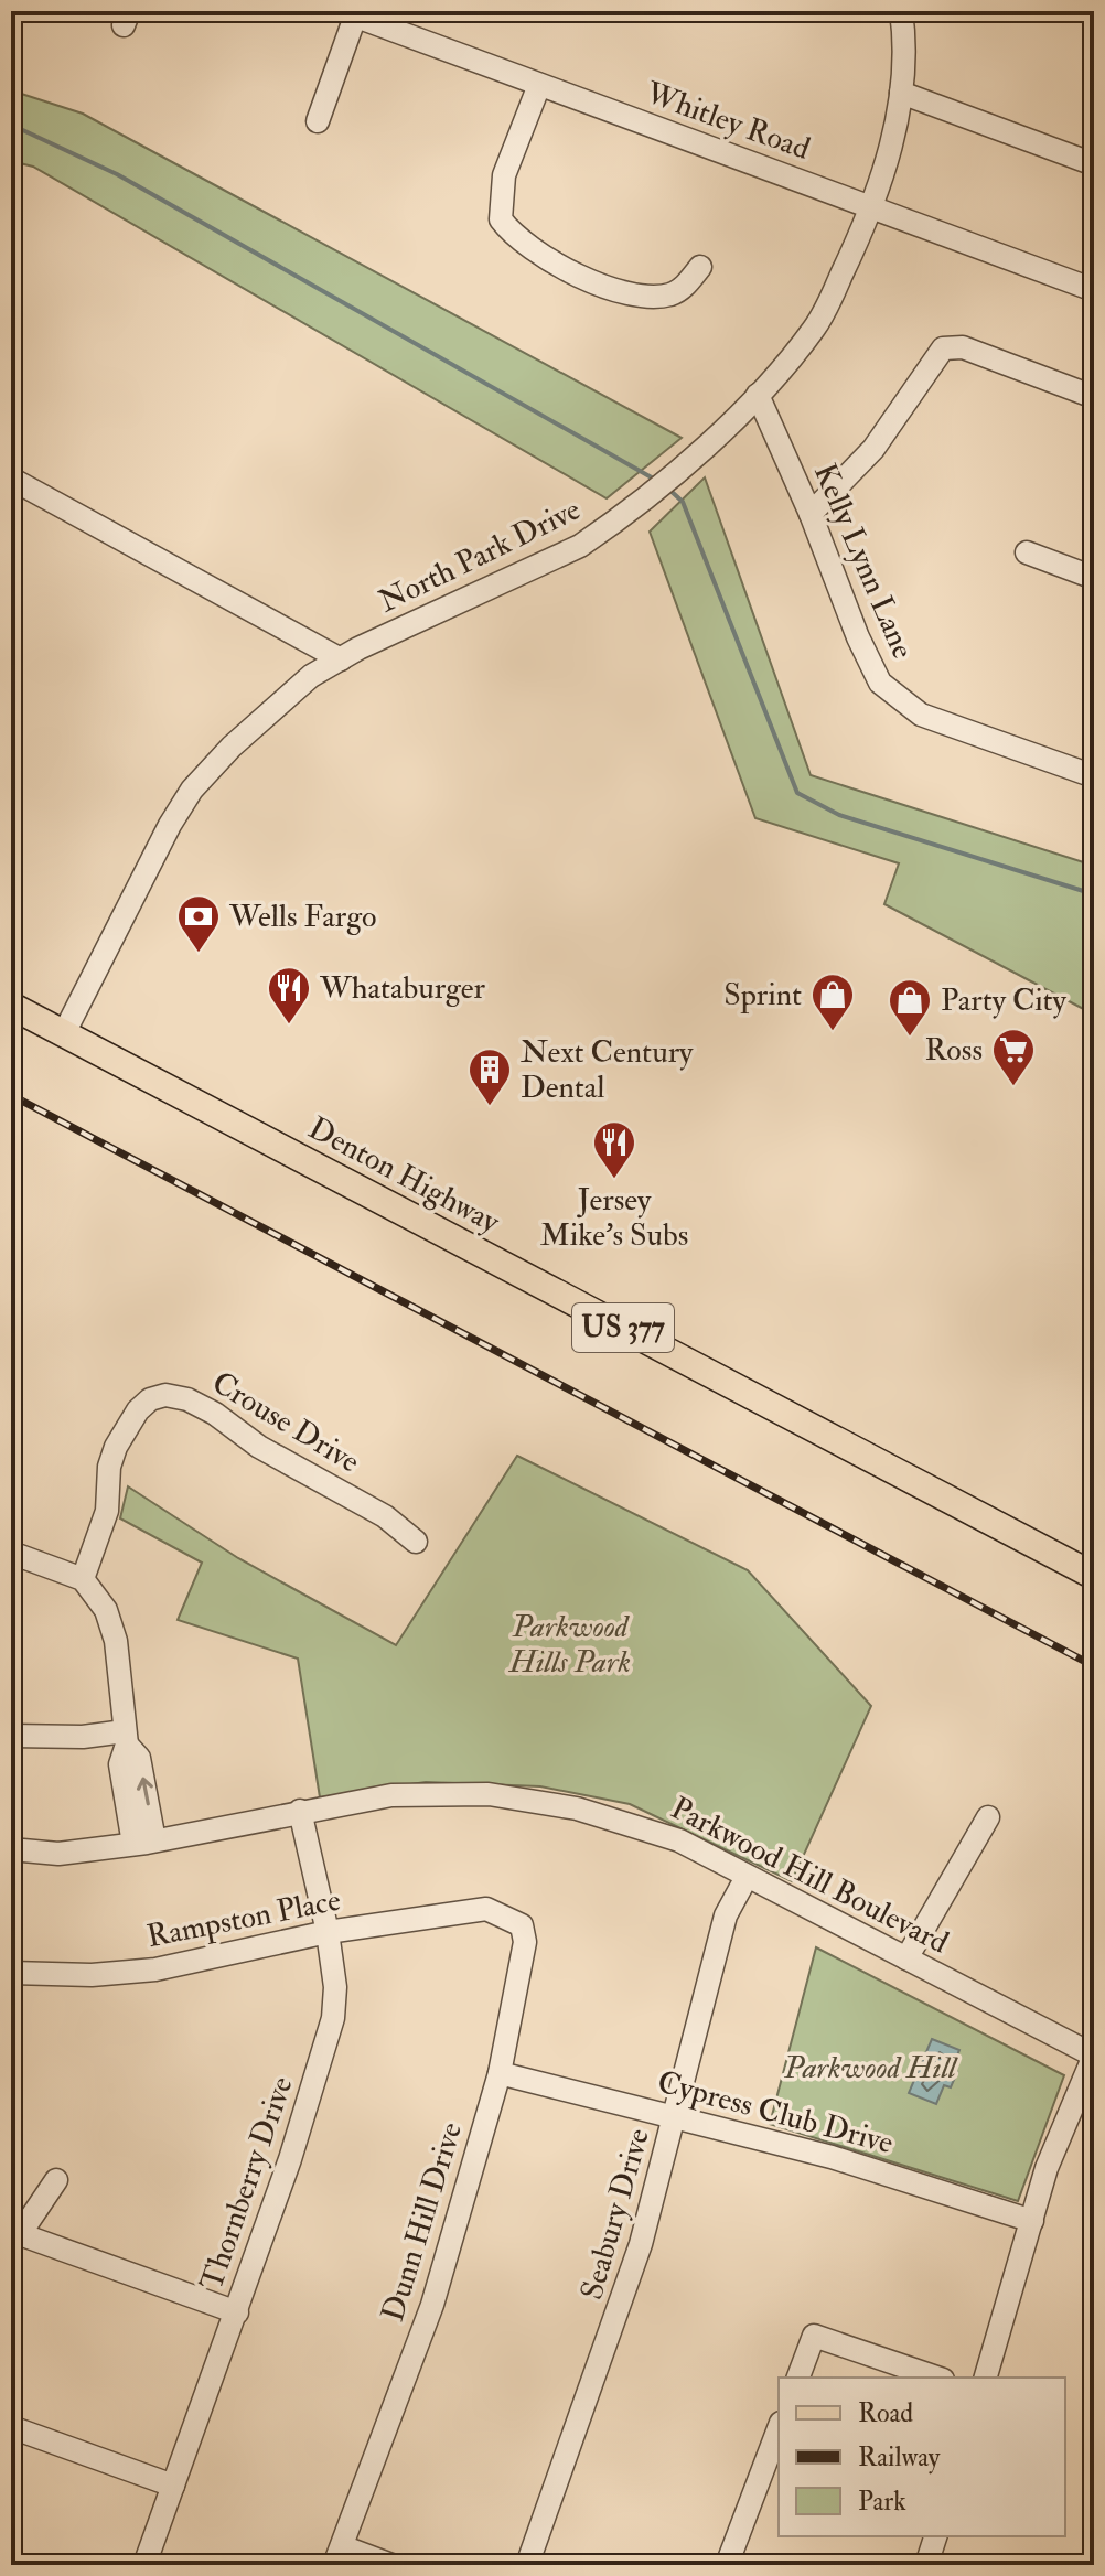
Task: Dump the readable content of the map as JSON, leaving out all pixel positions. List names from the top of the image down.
{
  "streets": {
    "main road": ["Denton Highway", "US 377"],
    "street": [
      "Whitley Road",
      "North Park Drive",
      "Kelly Lynn Lane",
      "Crouse Drive",
      "Parkwood Hill Boulevard",
      "Rampston Place",
      "Cypress Club Drive",
      "Thornberry Drive",
      "Seabury Drive",
      "Dunn Hill Drive"
    ]
  },
  "crossings": [
    ["Whitley Road", "North Park Drive"],
    ["North Park Drive", "Kelly Lynn Lane"],
    ["North Park Drive", "Denton Highway"],
    ["Parkwood Hill Boulevard", "Thornberry Drive"],
    ["Parkwood Hill Boulevard", "Seabury Drive"],
    ["Rampston Place", "Thornberry Drive"],
    ["Rampston Place", "Dunn Hill Drive"],
    ["Cypress Club Drive", "Seabury Drive"],
    ["Cypress Club Drive", "Dunn Hill Drive"]
  ],
  "parks": ["Parkwood Hills Park", "Parkwood Hill"],
  "places": {
    "bank": ["Wells Fargo"],
    "restaurant": ["Whataburger", "Jersey Mike's Subs"],
    "shop": ["Sprint", "Party City"],
    "supermarket": ["Ross"],
    "building": ["Next Century Dental"]
  },
  "legend": ["Road", "Railway", "Park"]
}
